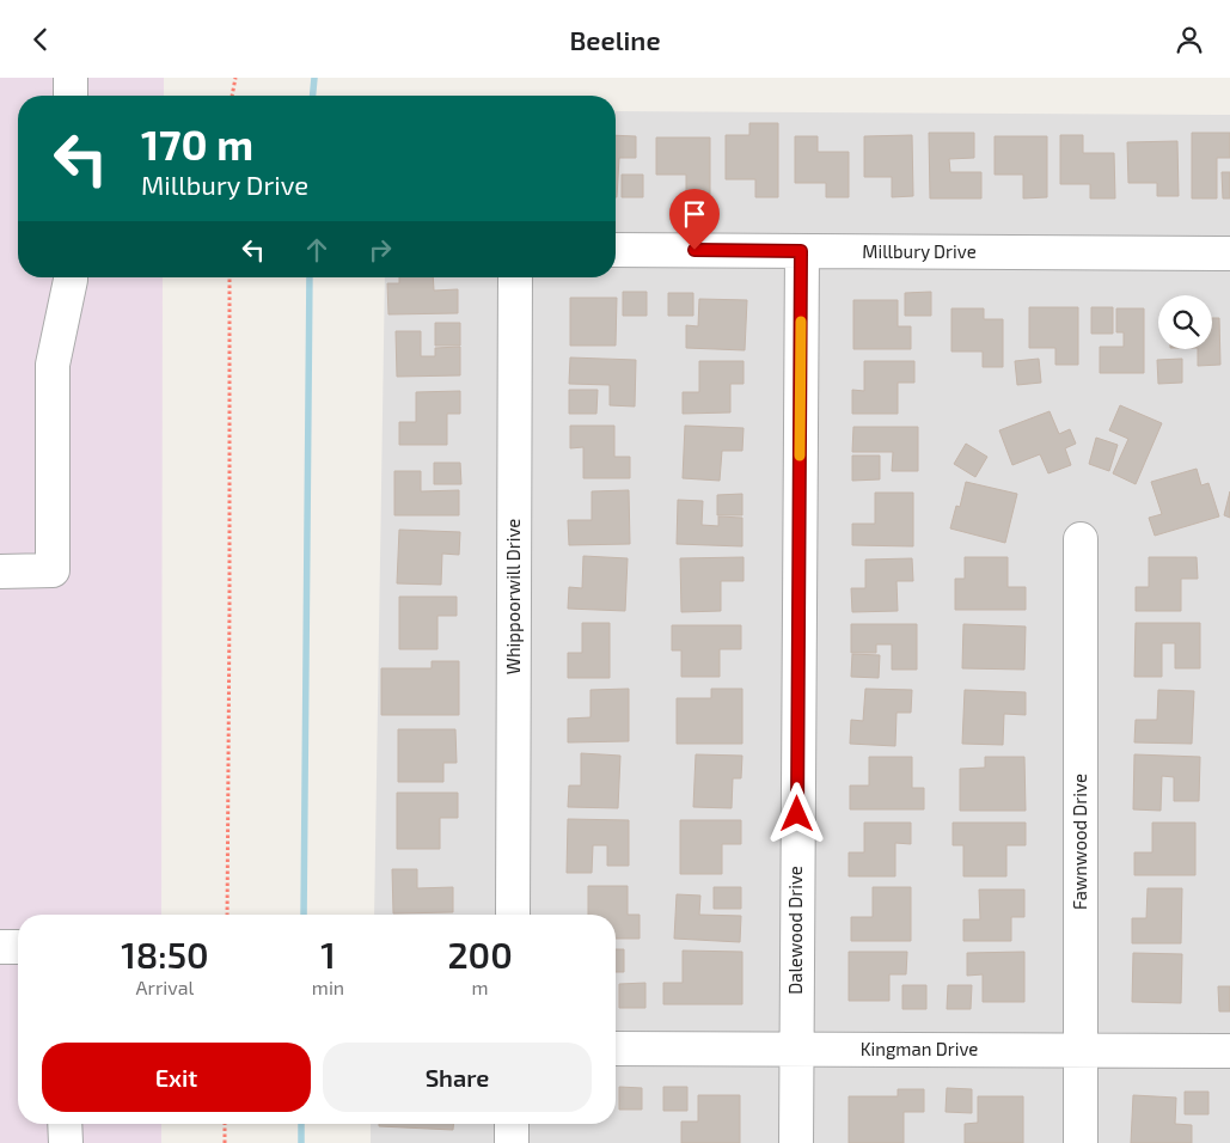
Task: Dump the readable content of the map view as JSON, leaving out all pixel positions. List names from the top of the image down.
{
  "streets": {
    "street": [
      "Millbury Drive",
      "Whippoorwill Drive",
      "Fawnwood Drive",
      "Dalewood Drive",
      "Kingman Drive"
    ]
  },
  "crossings": [
    ["Millbury Drive", "Dalewood Drive"],
    ["Fawnwood Drive", "Kingman Drive"],
    ["Dalewood Drive", "Kingman Drive"]
  ],
  "page": {
    "header": "Beeline",
    "turn": ["170 m", "Millbury Drive"],
    "eta": [
      "18:50",
      "Arrival",
      "1",
      "min",
      "200",
      "m"
    ],
    "buttons": ["Exit", "Share"]
  }
}
